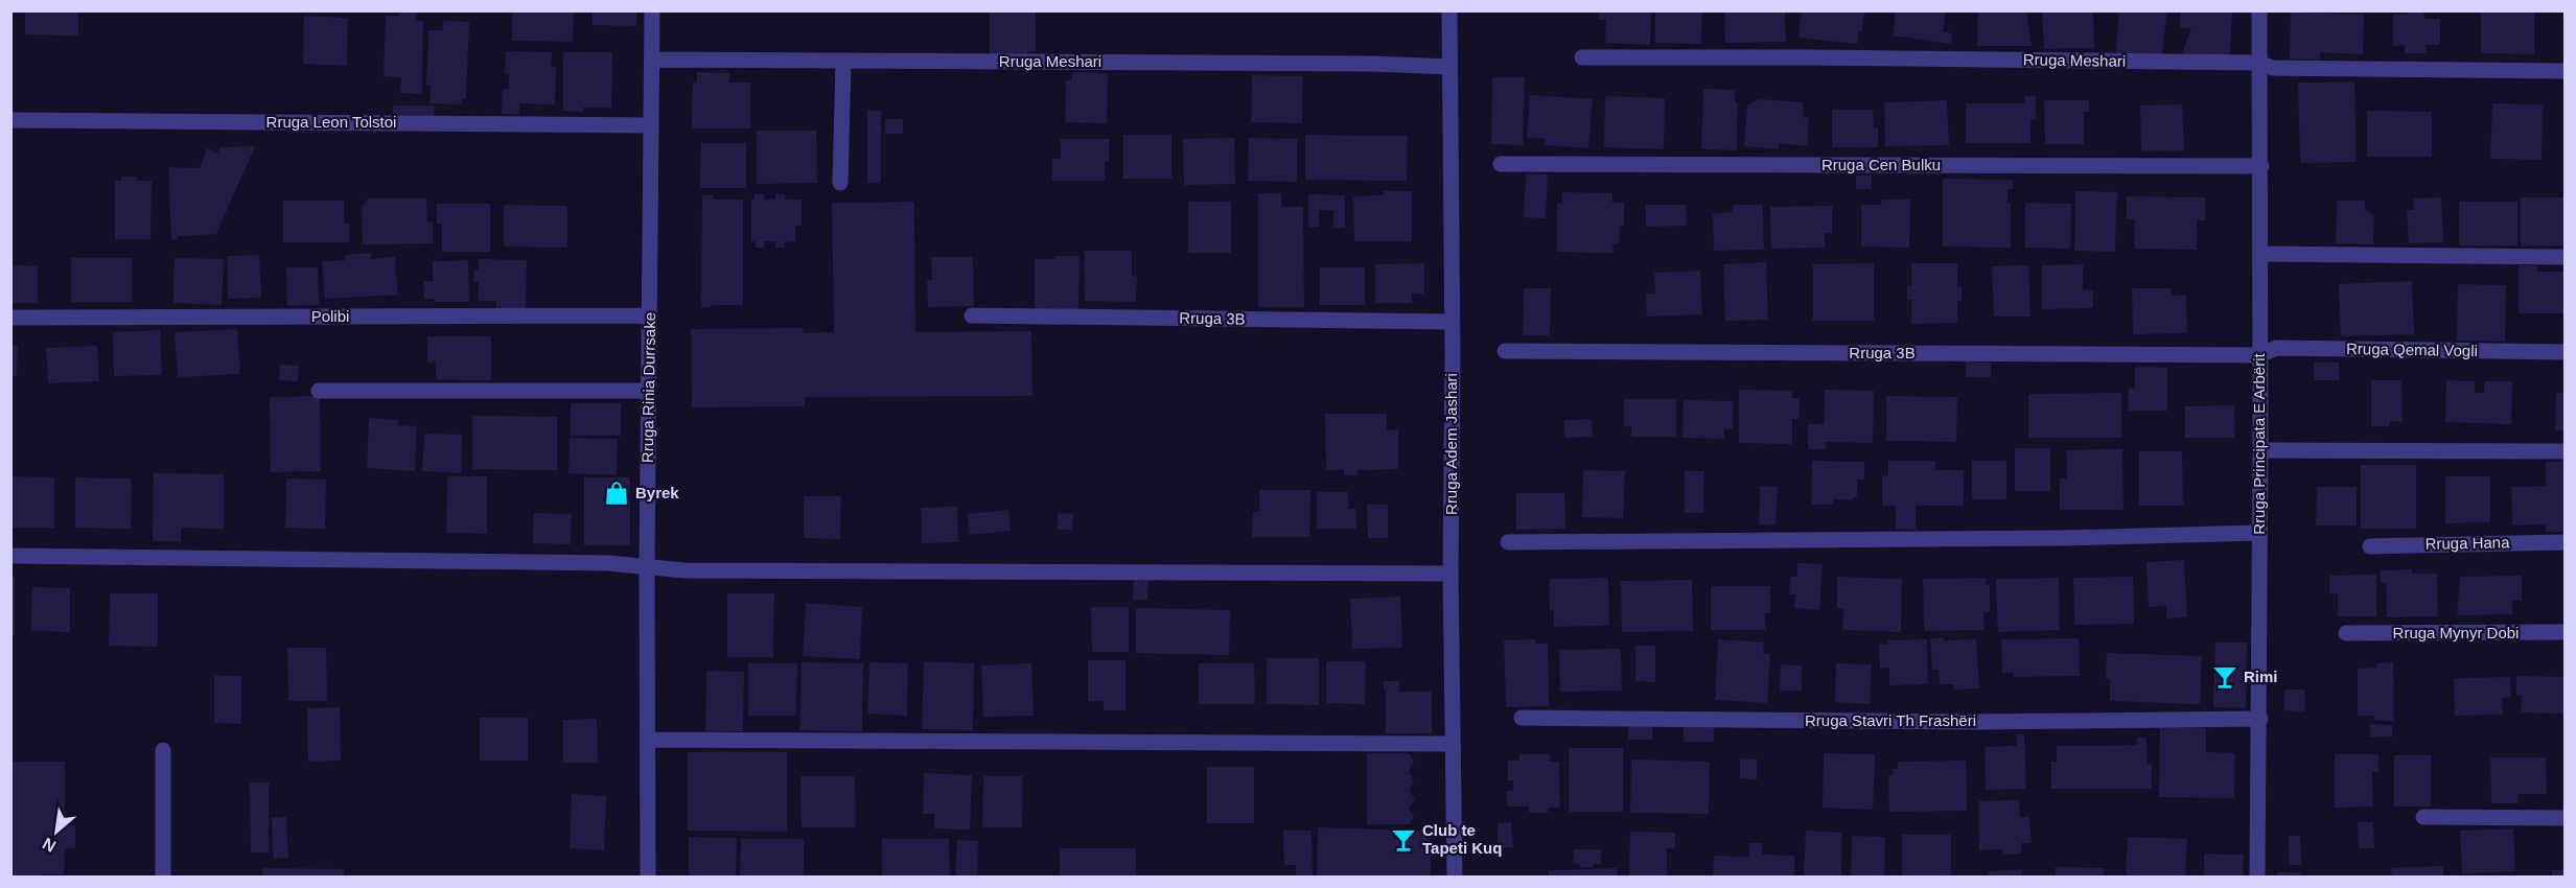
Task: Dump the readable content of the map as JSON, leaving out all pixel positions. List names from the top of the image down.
{
  "streets": {
    "street": [
      "Rruga Meshari",
      "Rruga Leon Tolstoi",
      "Rruga Cen Bulku",
      "Polibi",
      "Rruga 3B",
      "Rruga Qemal Vogli",
      "Rruga Rinia Durrsake",
      "Rruga Adem Jashari",
      "Rruga Principata E Arbërit",
      "Rruga Hana",
      "Rruga Mynyr Dobi",
      "Rruga Stavri Th Frashëri"
    ]
  },
  "crossings": [
    ["Rruga Meshari", "Rruga Rinia Durrsake"],
    ["Rruga Meshari", "Rruga Adem Jashari"],
    ["Rruga Meshari", "Rruga Principata E Arbërit"],
    ["Rruga Leon Tolstoi", "Rruga Rinia Durrsake"],
    ["Rruga Cen Bulku", "Rruga Principata E Arbërit"],
    ["Polibi", "Rruga Rinia Durrsake"],
    ["Rruga 3B", "Rruga Qemal Vogli"],
    ["Rruga 3B", "Rruga Adem Jashari"],
    ["Rruga 3B", "Rruga Principata E Arbërit"],
    ["Rruga Qemal Vogli", "Rruga Principata E Arbërit"],
    ["Rruga Principata E Arbërit", "Rruga Stavri Th Frashëri"]
  ],
  "places": {
    "shop": ["Byrek"],
    "bar": ["Rimi", "Club te Tapeti Kuq"]
  },
  "north": "bottom left"
}
